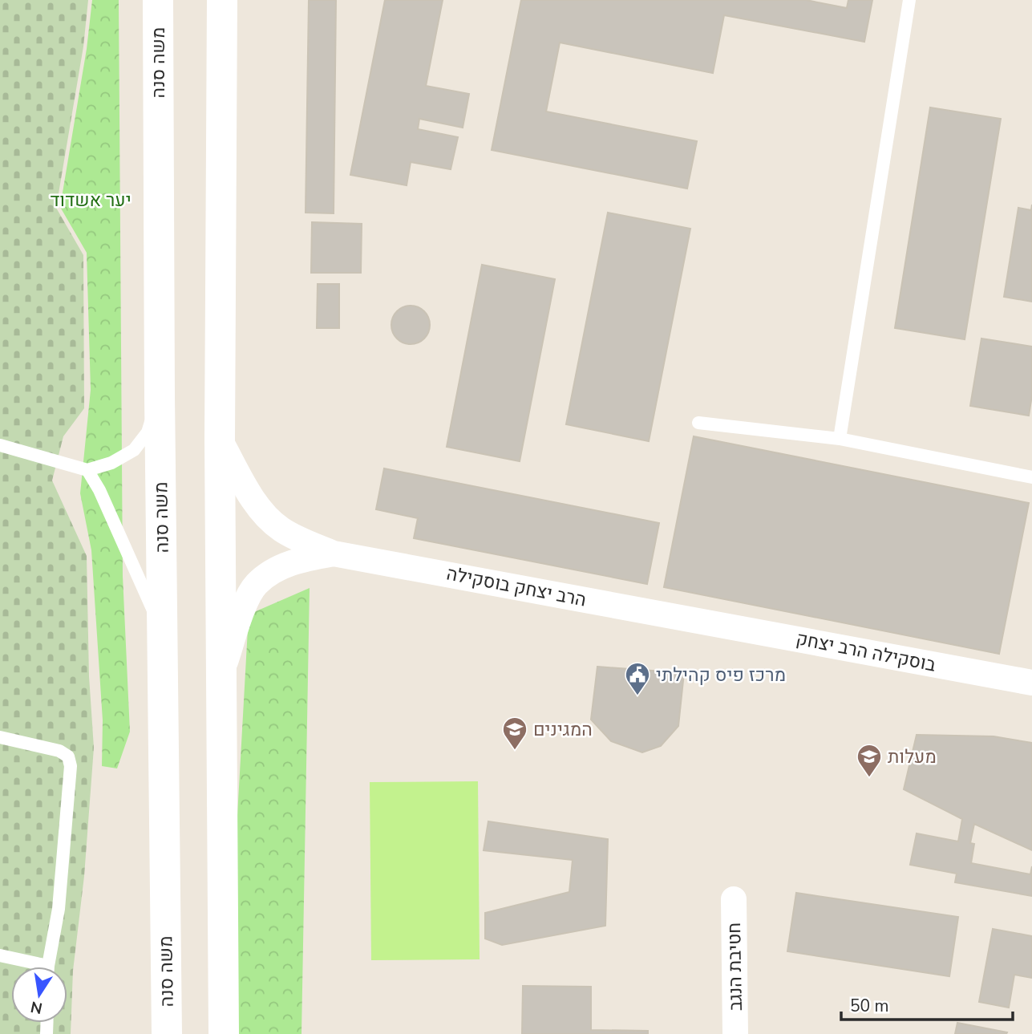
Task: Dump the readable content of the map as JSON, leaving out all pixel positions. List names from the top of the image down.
{
  "streets": {
    "main road": ["משה סנה"],
    "street": ["הרב יצחק בוסקילה", "בוסקילה הרב יצחק", "חטיבת הנגב"]
  },
  "crossings": [
    ["הרב יצחק בוסקילה", "בוסקילה הרב יצחק"]
  ],
  "parks": ["יער אשדוד"],
  "places": {
    "public building": ["מרכז פיס קהילתי"],
    "school or university": ["המגינים", "מעלות"]
  },
  "scale_bar": "50 m",
  "north": "bottom"
}
